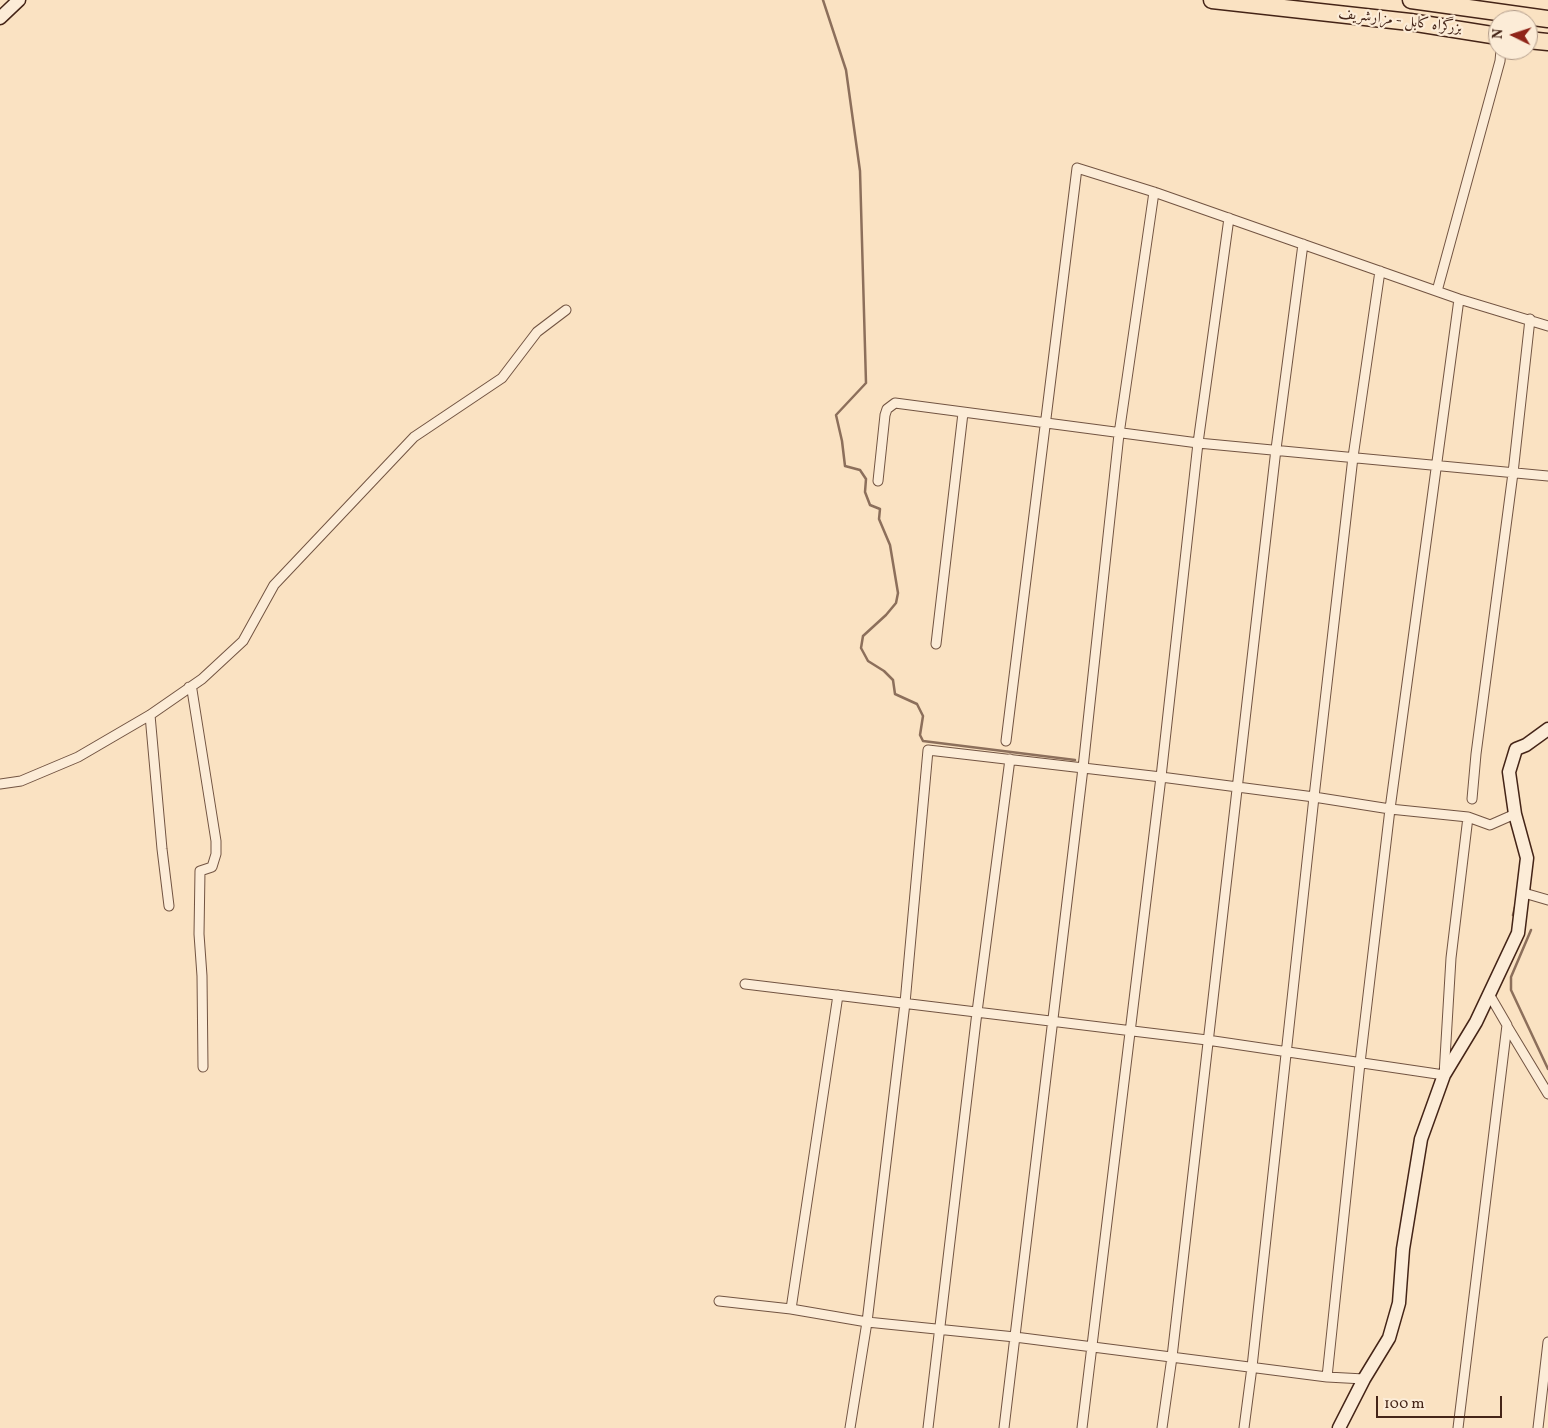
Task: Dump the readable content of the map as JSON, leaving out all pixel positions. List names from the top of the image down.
{
  "streets": {
    "highway": ["بزرگراه کابل - مزارشریف"]
  },
  "scale_bar": "100 m",
  "north": "left"
}
